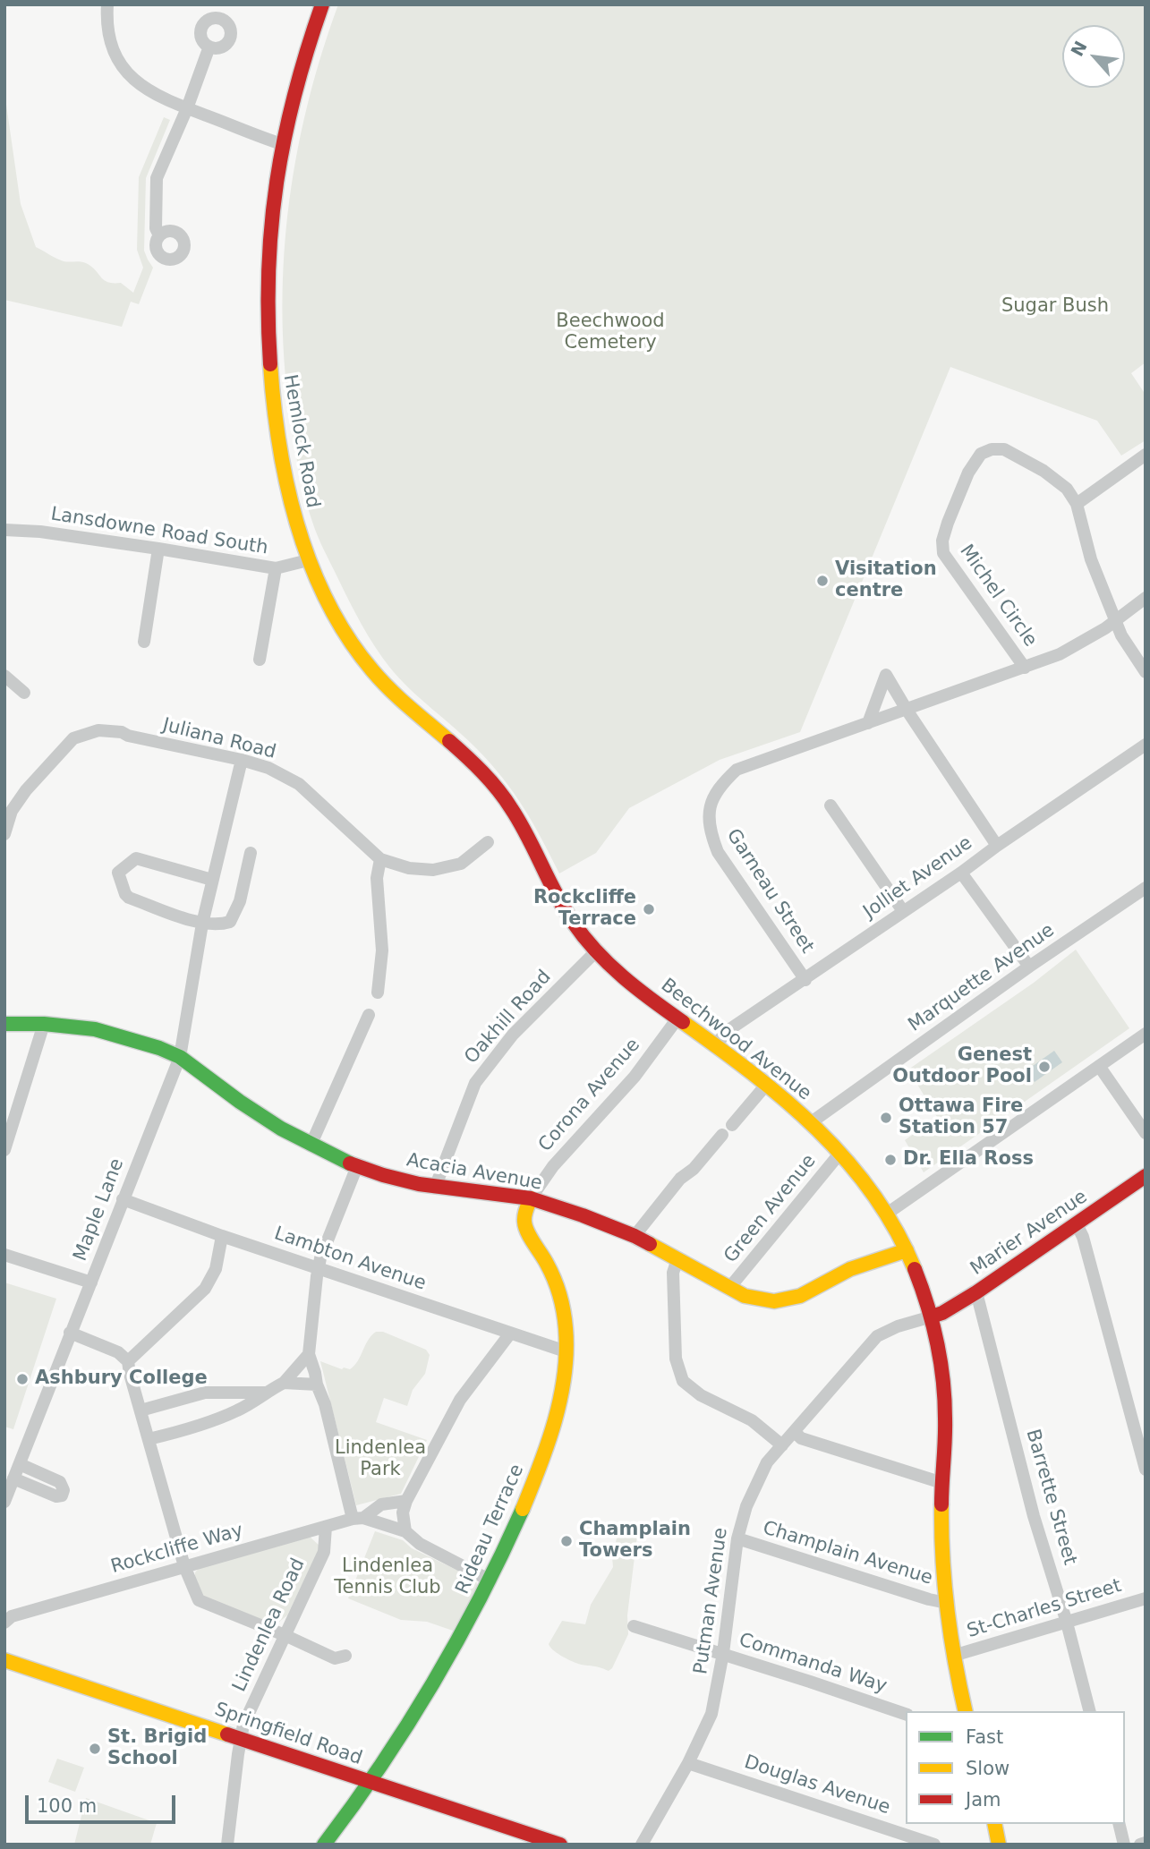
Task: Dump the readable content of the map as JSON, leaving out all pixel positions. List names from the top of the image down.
{
  "streets": {
    "street": [
      "Hemlock Road",
      "Lansdowne Road South",
      "Michel Circle",
      "Juliana Road",
      "Jolliet Avenue",
      "Garneau Street",
      "Marquette Avenue",
      "Oakhill Road",
      "Beechwood Avenue",
      "Corona Avenue",
      "Acacia Avenue",
      "Green Avenue",
      "Maple Lane",
      "Marier Avenue",
      "Lambton Avenue",
      "Barrette Street",
      "Rideau Terrace",
      "Rockcliffe Way",
      "Champlain Avenue",
      "Putman Avenue",
      "St-Charles Street",
      "Lindenlea Road",
      "Commanda Way",
      "Springfield Road",
      "Douglas Avenue"
    ]
  },
  "crossings": [
    ["Hemlock Road", "Lansdowne Road South"],
    ["Hemlock Road", "Beechwood Avenue"],
    ["Juliana Road", "Maple Lane"],
    ["Jolliet Avenue", "Garneau Street"],
    ["Jolliet Avenue", "Beechwood Avenue"],
    ["Marquette Avenue", "Beechwood Avenue"],
    ["Oakhill Road", "Beechwood Avenue"],
    ["Oakhill Road", "Acacia Avenue"],
    ["Beechwood Avenue", "Corona Avenue"],
    ["Beechwood Avenue", "Acacia Avenue"],
    ["Beechwood Avenue", "Green Avenue"],
    ["Beechwood Avenue", "Marier Avenue"],
    ["Beechwood Avenue", "Champlain Avenue"],
    ["Beechwood Avenue", "Putman Avenue"],
    ["Beechwood Avenue", "St-Charles Street"],
    ["Corona Avenue", "Acacia Avenue"],
    ["Corona Avenue", "Rideau Terrace"],
    ["Acacia Avenue", "Green Avenue"],
    ["Acacia Avenue", "Maple Lane"],
    ["Acacia Avenue", "Rideau Terrace"],
    ["Maple Lane", "Lambton Avenue"],
    ["Marier Avenue", "Barrette Street"],
    ["Marier Avenue", "Putman Avenue"],
    ["Lambton Avenue", "Rideau Terrace"],
    ["Barrette Street", "St-Charles Street"],
    ["Rideau Terrace", "Springfield Road"],
    ["Rockcliffe Way", "Lindenlea Road"],
    ["Champlain Avenue", "Putman Avenue"],
    ["Putman Avenue", "Commanda Way"],
    ["Putman Avenue", "Douglas Avenue"],
    ["Lindenlea Road", "Springfield Road"]
  ],
  "parks": [
    "Sugar Bush",
    "Beechwood Cemetery",
    "Lindenlea Park",
    "Lindenlea Tennis Club"
  ],
  "places": [
    "Visitation centre",
    "Rockcliffe Terrace",
    "Genest Outdoor Pool",
    "Ottawa Fire Station 57",
    "Dr. Ella Ross",
    "Ashbury College",
    "Champlain Towers",
    "St. Brigid School"
  ],
  "legend": ["Fast", "Slow", "Jam"],
  "scale_bar": "100 m",
  "north": "top left"
}
